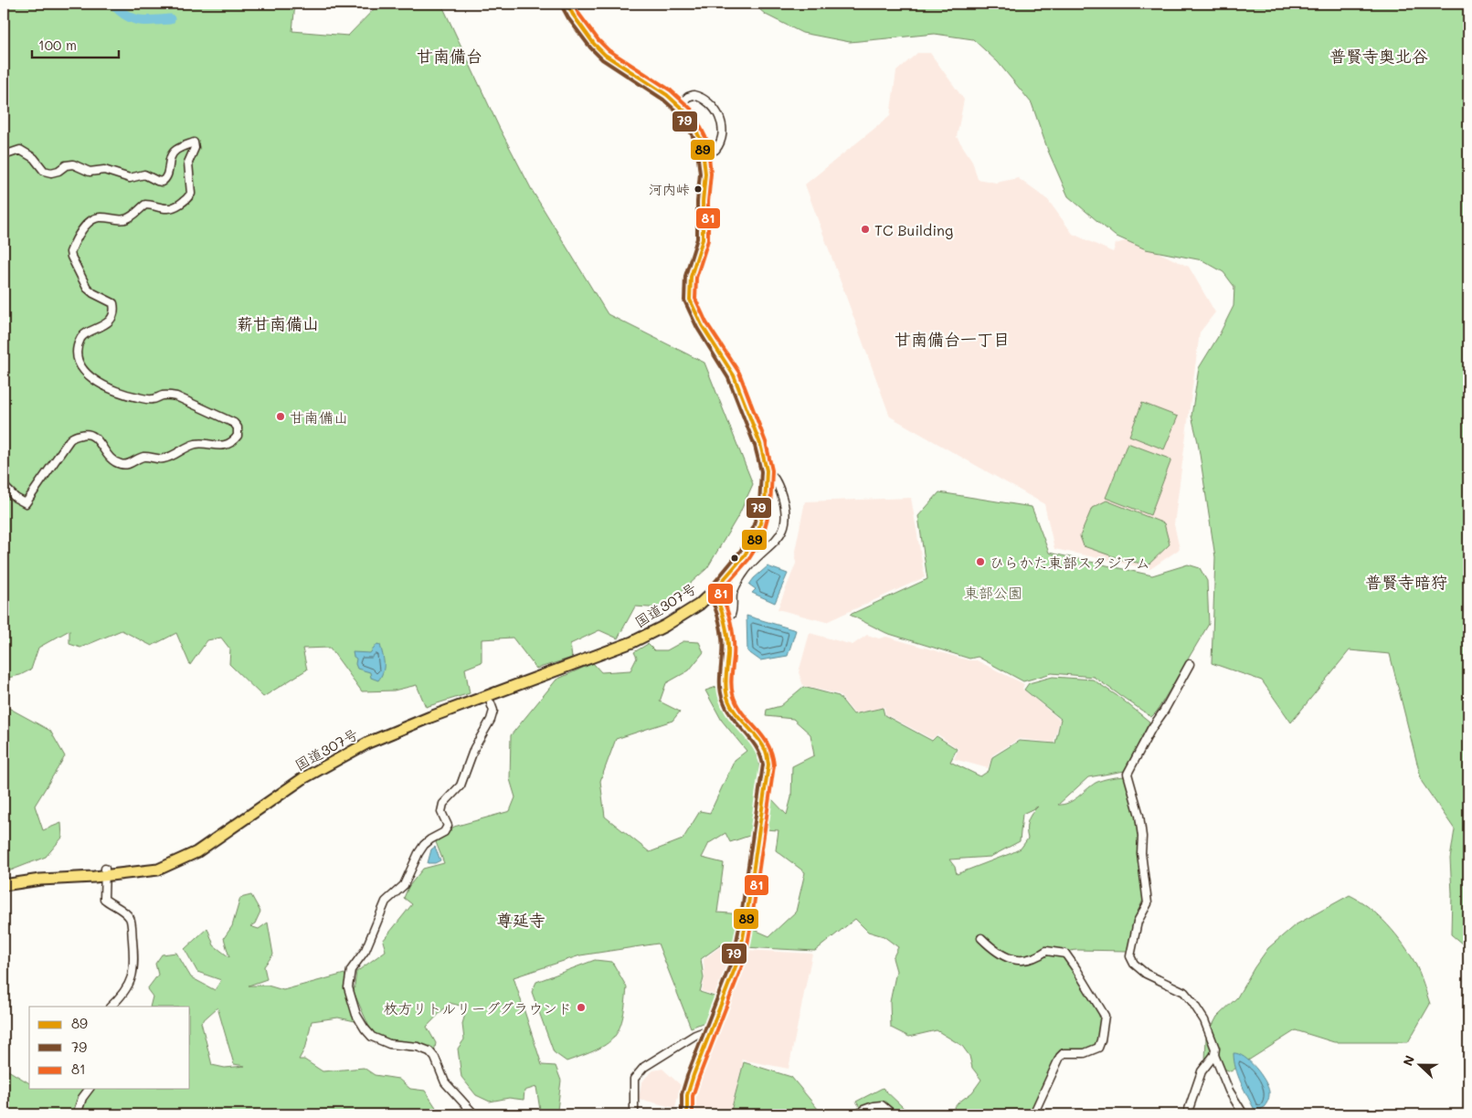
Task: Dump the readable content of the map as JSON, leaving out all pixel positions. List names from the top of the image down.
{
  "streets": {
    "highway": ["国道307号"]
  },
  "districts": [
    "甘南備台",
    "普賢寺奥北谷",
    "薪甘南備山",
    "甘南備台一丁目",
    "普賢寺暗狩",
    "尊延寺"
  ],
  "parks": ["東部公園"],
  "places": [
    "河内峠",
    "TC Building",
    "甘南備山",
    "ひらかた東部スタジアム",
    "枚方リトルリーググラウンド"
  ],
  "lines": ["transit line 89", "transit line 81", "transit line 79"],
  "legend": ["89", "79", "81"],
  "scale_bar": "100 m",
  "north": "left"
}
